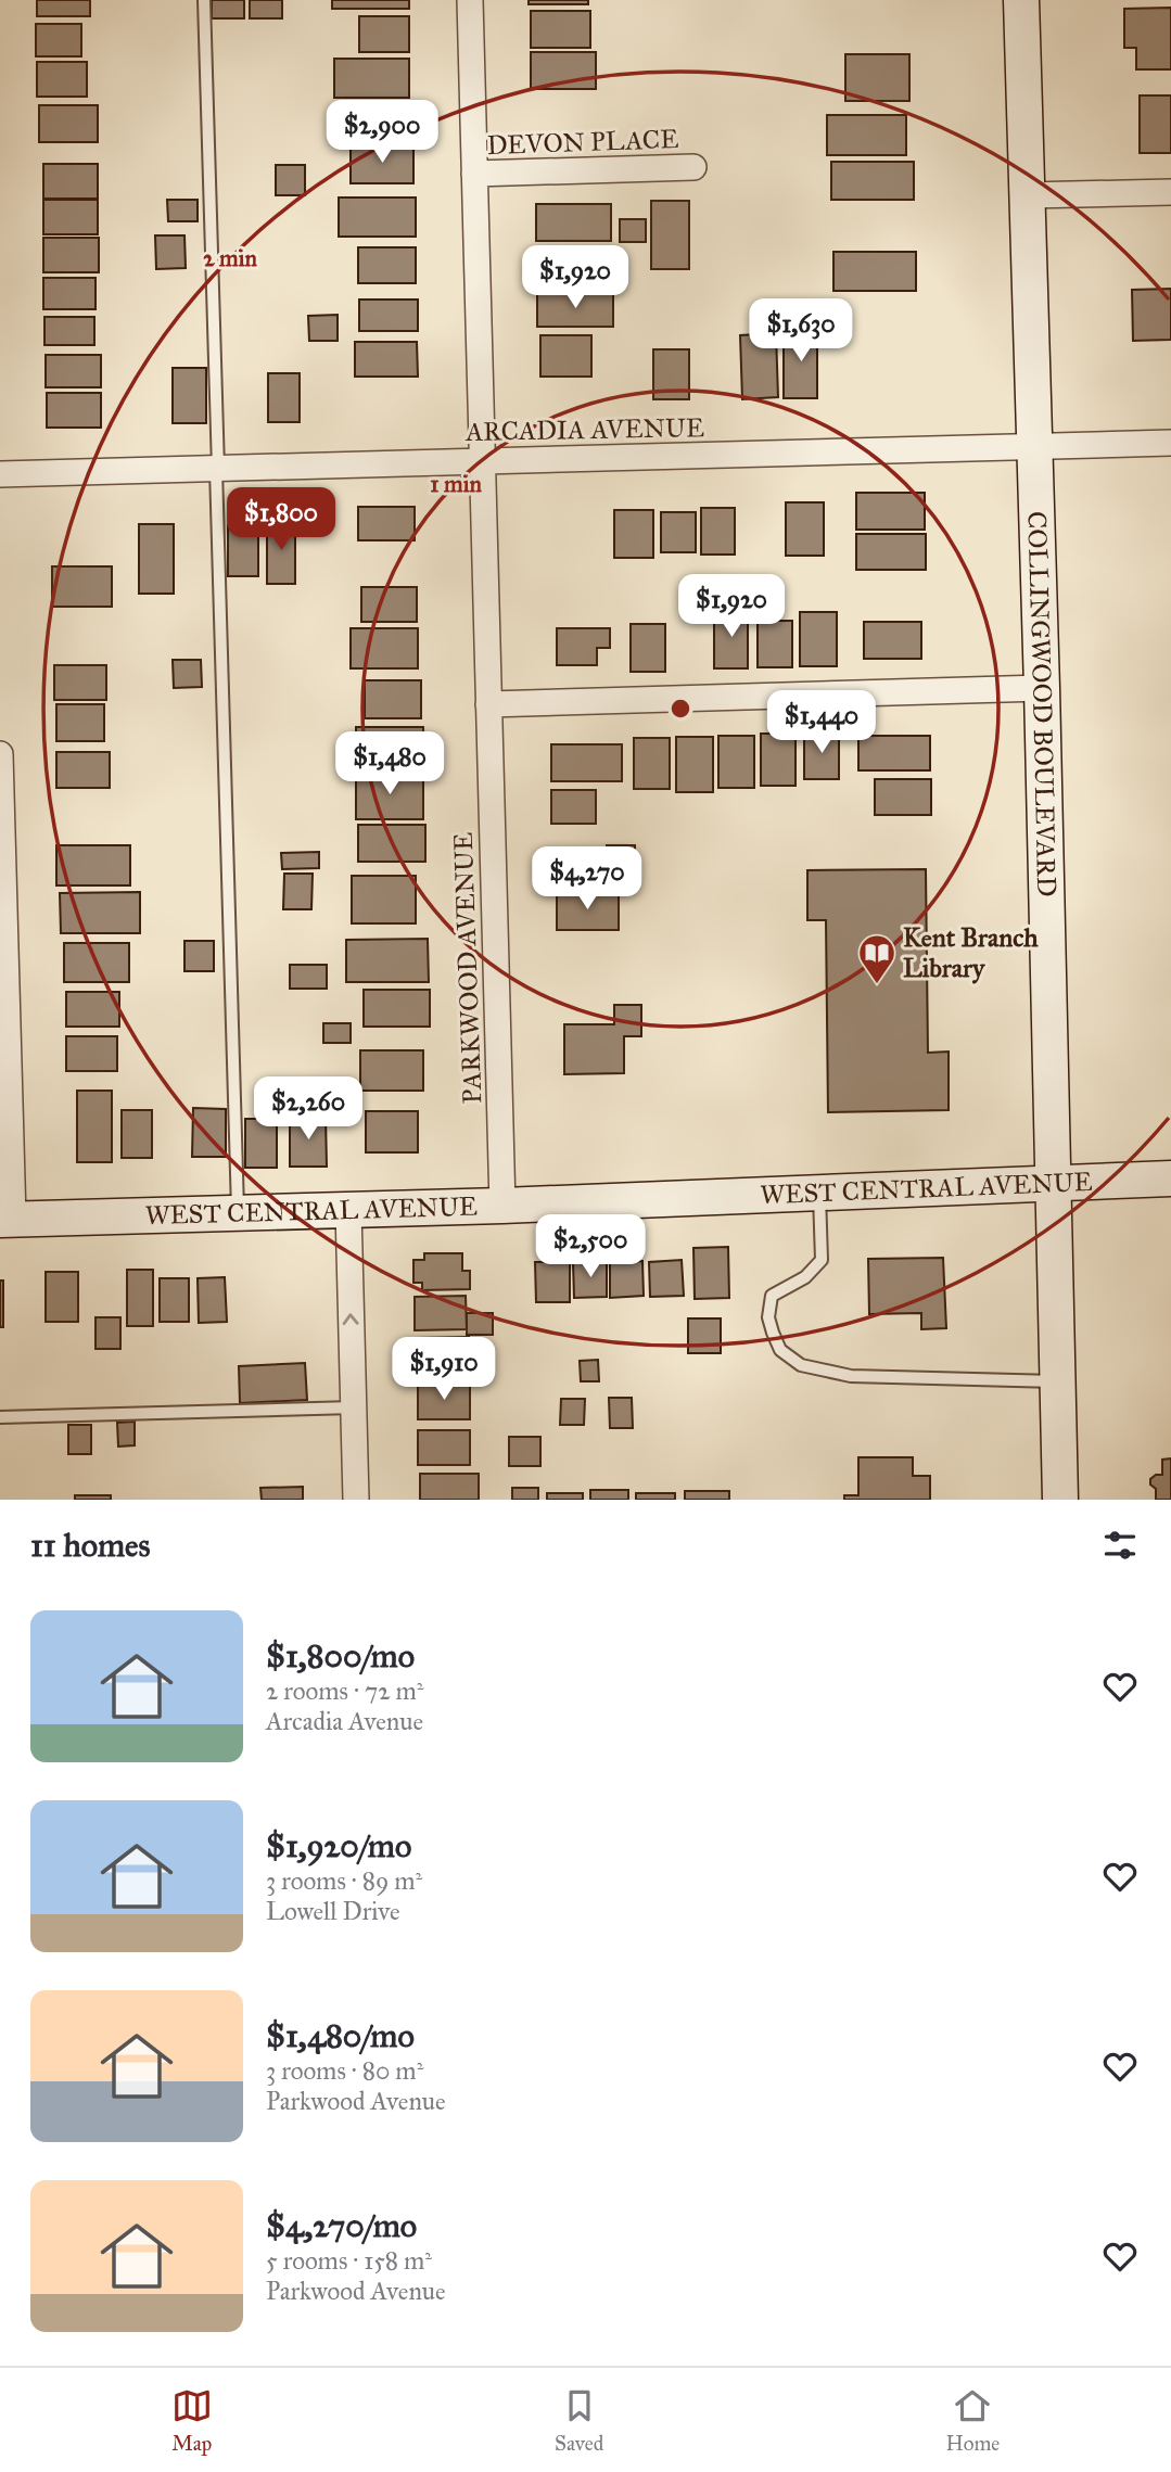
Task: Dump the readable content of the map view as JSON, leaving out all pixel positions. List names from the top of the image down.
{
  "streets": {
    "main road": ["COLLINGWOOD BOULEVARD", "WEST CENTRAL AVENUE"],
    "street": ["DEVON PLACE", "ARCADIA AVENUE", "PARKWOOD AVENUE"]
  },
  "crossings": [
    ["DEVON PLACE", "PARKWOOD AVENUE"],
    ["ARCADIA AVENUE", "COLLINGWOOD BOULEVARD"],
    ["ARCADIA AVENUE", "PARKWOOD AVENUE"],
    ["COLLINGWOOD BOULEVARD", "WEST CENTRAL AVENUE"],
    ["PARKWOOD AVENUE", "WEST CENTRAL AVENUE"]
  ],
  "places": {
    "library": ["Kent Branch Library"]
  },
  "page": {
    "price": [
      "$2,900",
      "$1,920",
      "$1,630",
      "$1,800",
      "$1,920",
      "$1,440",
      "$1,480",
      "$4,270",
      "$2,260",
      "$2,500",
      "$1,910"
    ],
    "heading": "11 homes",
    "list": [
      {
        "name": "$1,800/mo",
        "note": "2 rooms · 72 m² · Arcadia Avenue"
      },
      {
        "name": "$1,920/mo",
        "note": "3 rooms · 89 m² · Lowell Drive"
      },
      {
        "name": "$1,480/mo",
        "note": "3 rooms · 80 m² · Parkwood Avenue"
      },
      {
        "name": "$4,270/mo",
        "note": "5 rooms · 158 m² · Parkwood Avenue"
      }
    ],
    "tabs": ["Map", "Saved", "Home"]
  },
  "rings": ["2 min", "1 min"]
}
